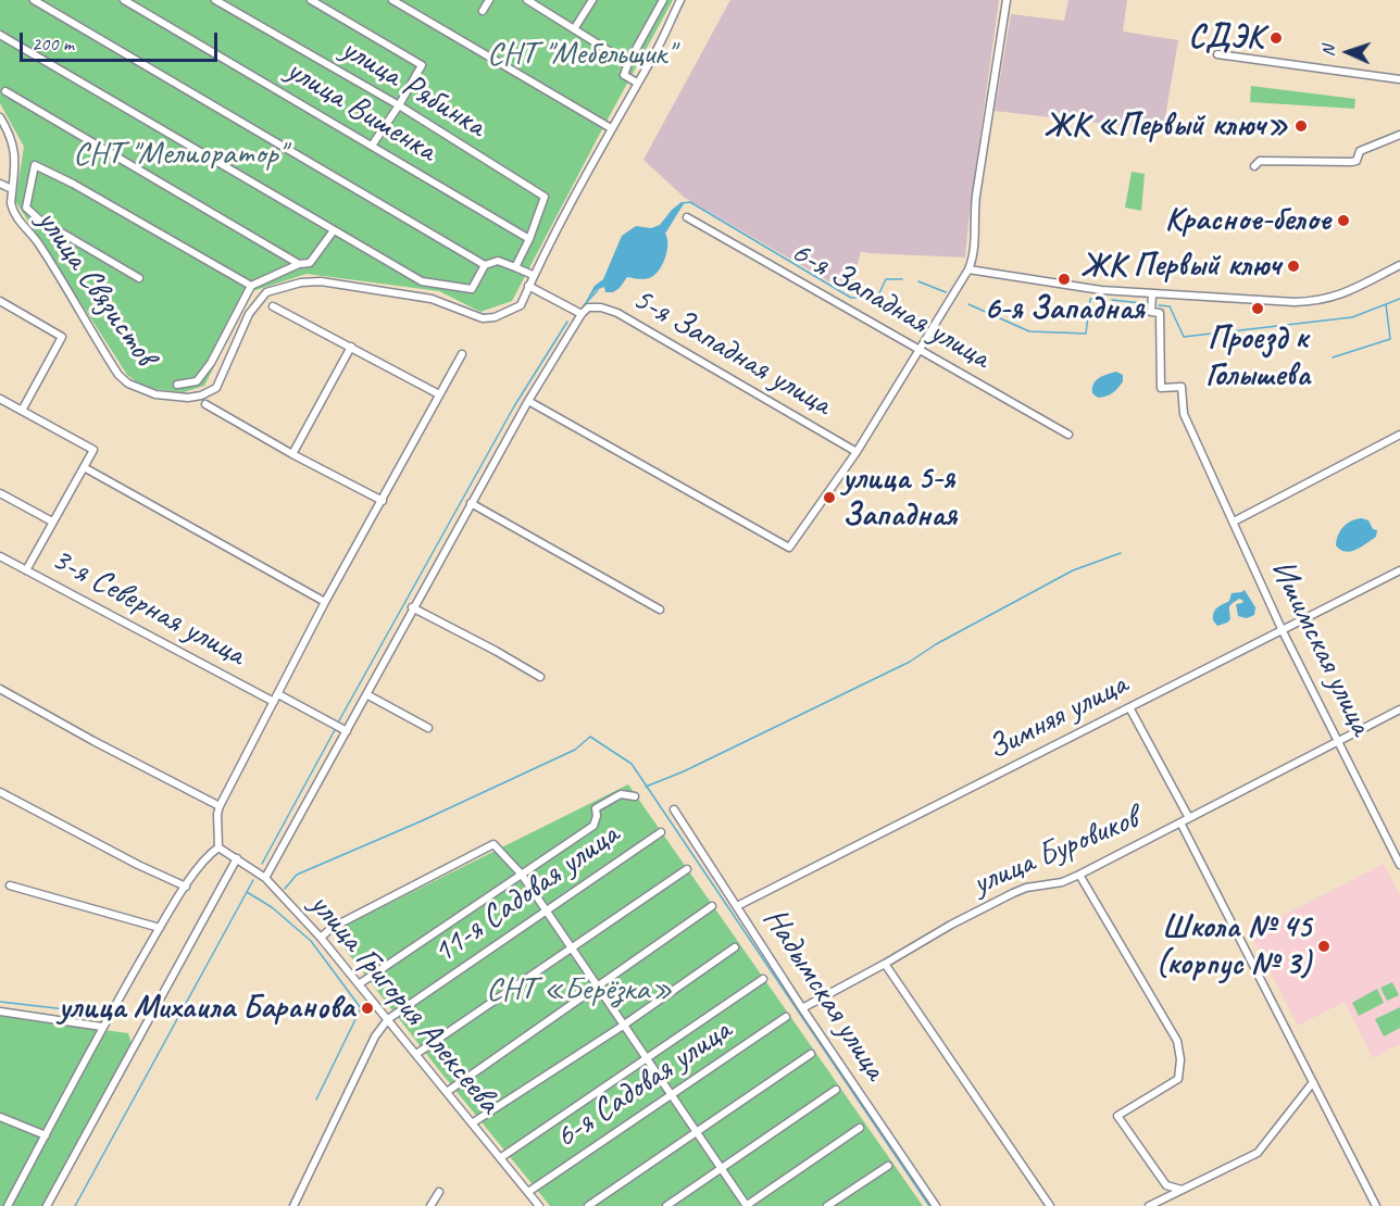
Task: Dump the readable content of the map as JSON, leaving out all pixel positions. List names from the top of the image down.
{
  "streets": {
    "street": [
      "улица Рябинка",
      "улица Вишенка",
      "улица Связистов",
      "6-я Западная улица",
      "5-я Западная улица",
      "3-я Северная улица",
      "Ишимская улица",
      "Зимняя улица",
      "улица Буровиков",
      "11-я Садовая улица",
      "Надымская улица",
      "улица Григория Алексеева",
      "6-я Садовая улица"
    ]
  },
  "crossings": [
    ["улица Рябинка", "улица Вишенка"],
    ["Ишимская улица", "Зимняя улица"],
    ["Ишимская улица", "улица Буровиков"],
    ["Зимняя улица", "Надымская улица"],
    ["улица Буровиков", "Надымская улица"],
    ["11-я Садовая улица", "улица Григория Алексеева"],
    ["улица Григория Алексеева", "6-я Садовая улица"]
  ],
  "parks": ["СНТ \"Мебельщик\"", "СНТ \"Мелиоратор\"", "СНТ «Берёзка»"],
  "places": [
    "СДЭК",
    "ЖК «Первый ключ»",
    "Красное-белое",
    "ЖК Первый ключ",
    "6-я Западная",
    "Проезд к Голышева",
    "улица 5-я Западная",
    "Школа № 45 (корпус № 3)",
    "улица Михаила Баранова"
  ],
  "scale_bar": "200 m",
  "north": "left"
}
